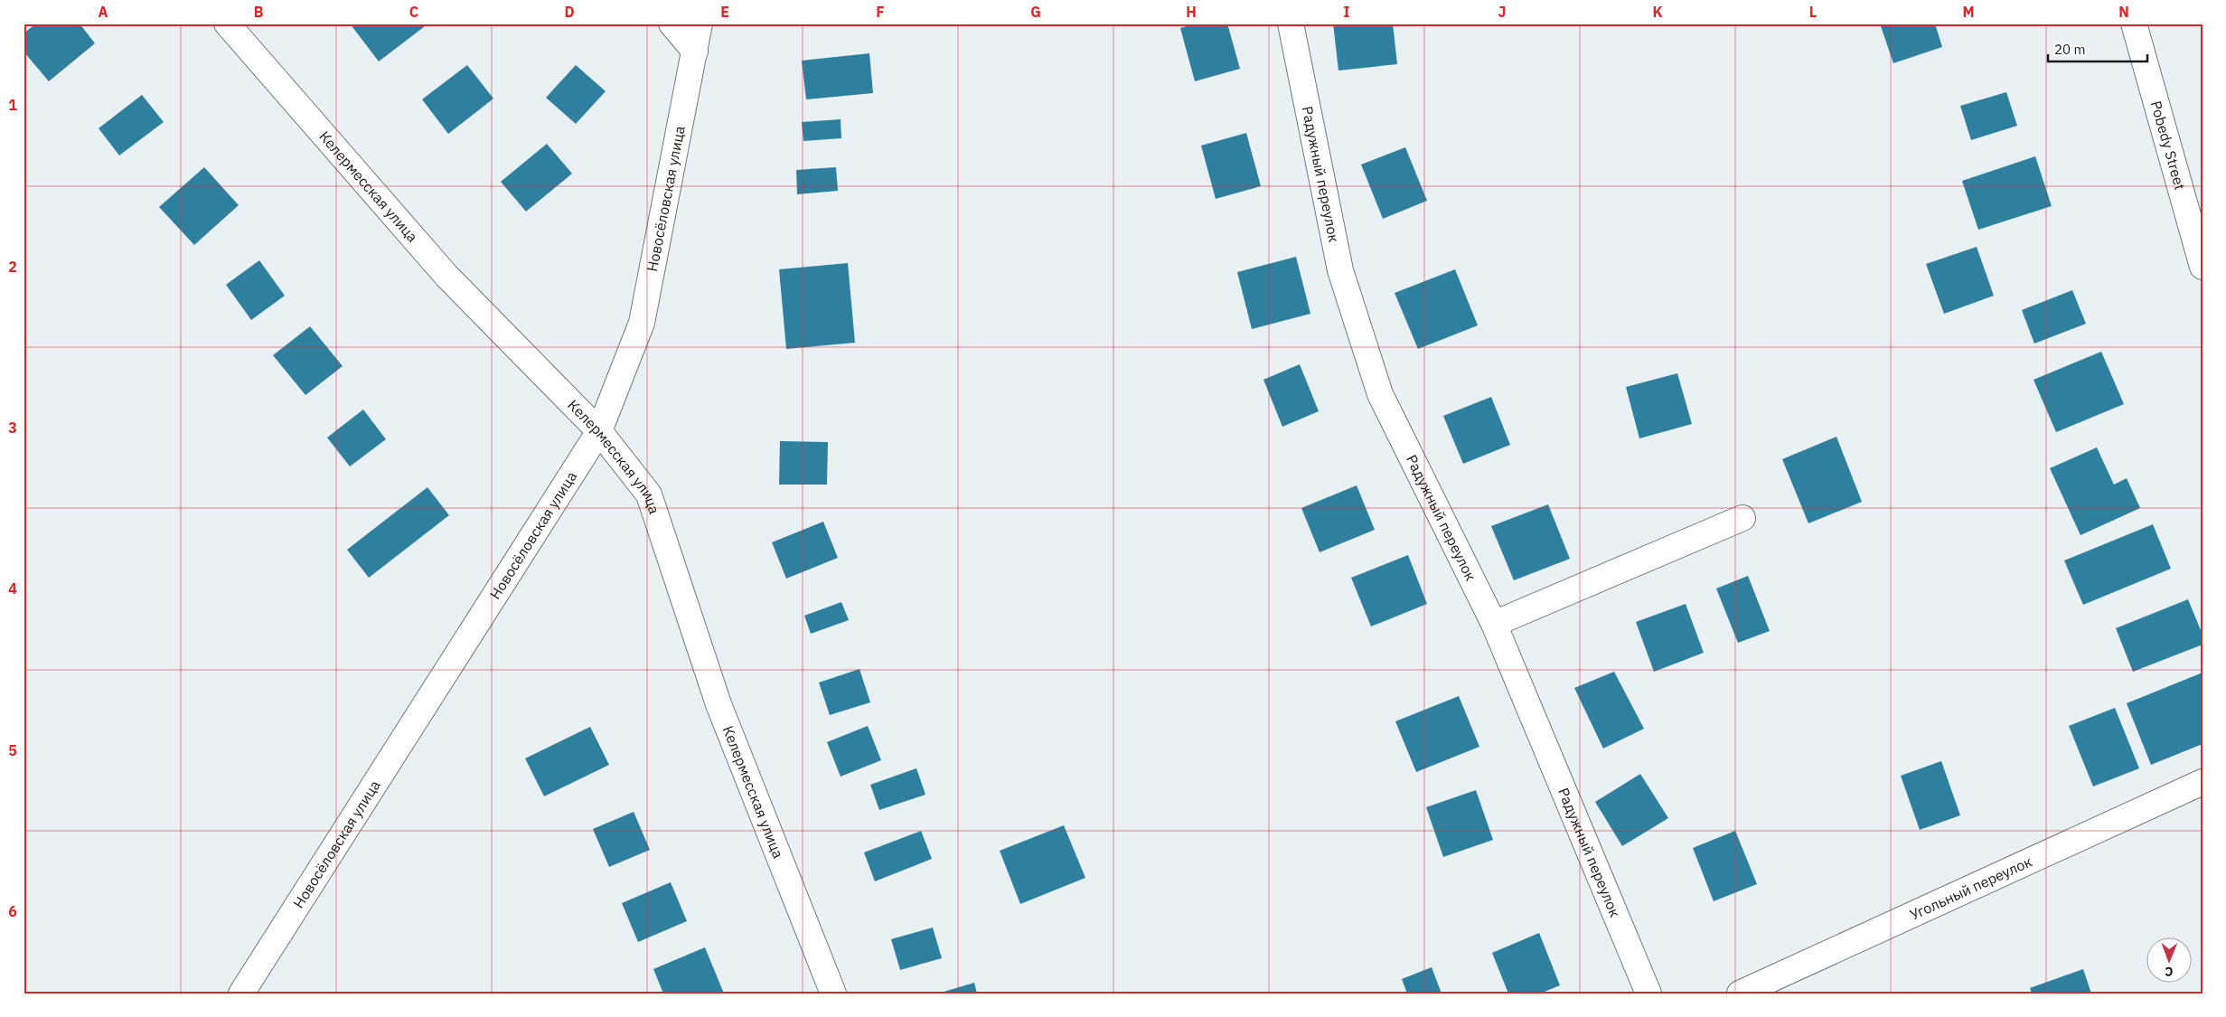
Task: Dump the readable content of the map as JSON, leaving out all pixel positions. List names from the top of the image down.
{
  "streets": {
    "street": [
      "Pobedy Street",
      "Радужный переулок",
      "Келермесская улица",
      "Новосёловская улица",
      "Угольный переулок"
    ]
  },
  "crossings": [
    ["Келермесская улица", "Новосёловская улица"]
  ],
  "scale_bar": "20 m",
  "north": "bottom",
  "grid": {
    "columns": [
      "A",
      "B",
      "C",
      "D",
      "E",
      "F",
      "G",
      "H",
      "I",
      "J",
      "K",
      "L",
      "M",
      "N"
    ],
    "rows": [
      "1",
      "2",
      "3",
      "4",
      "5",
      "6"
    ]
  }
}
